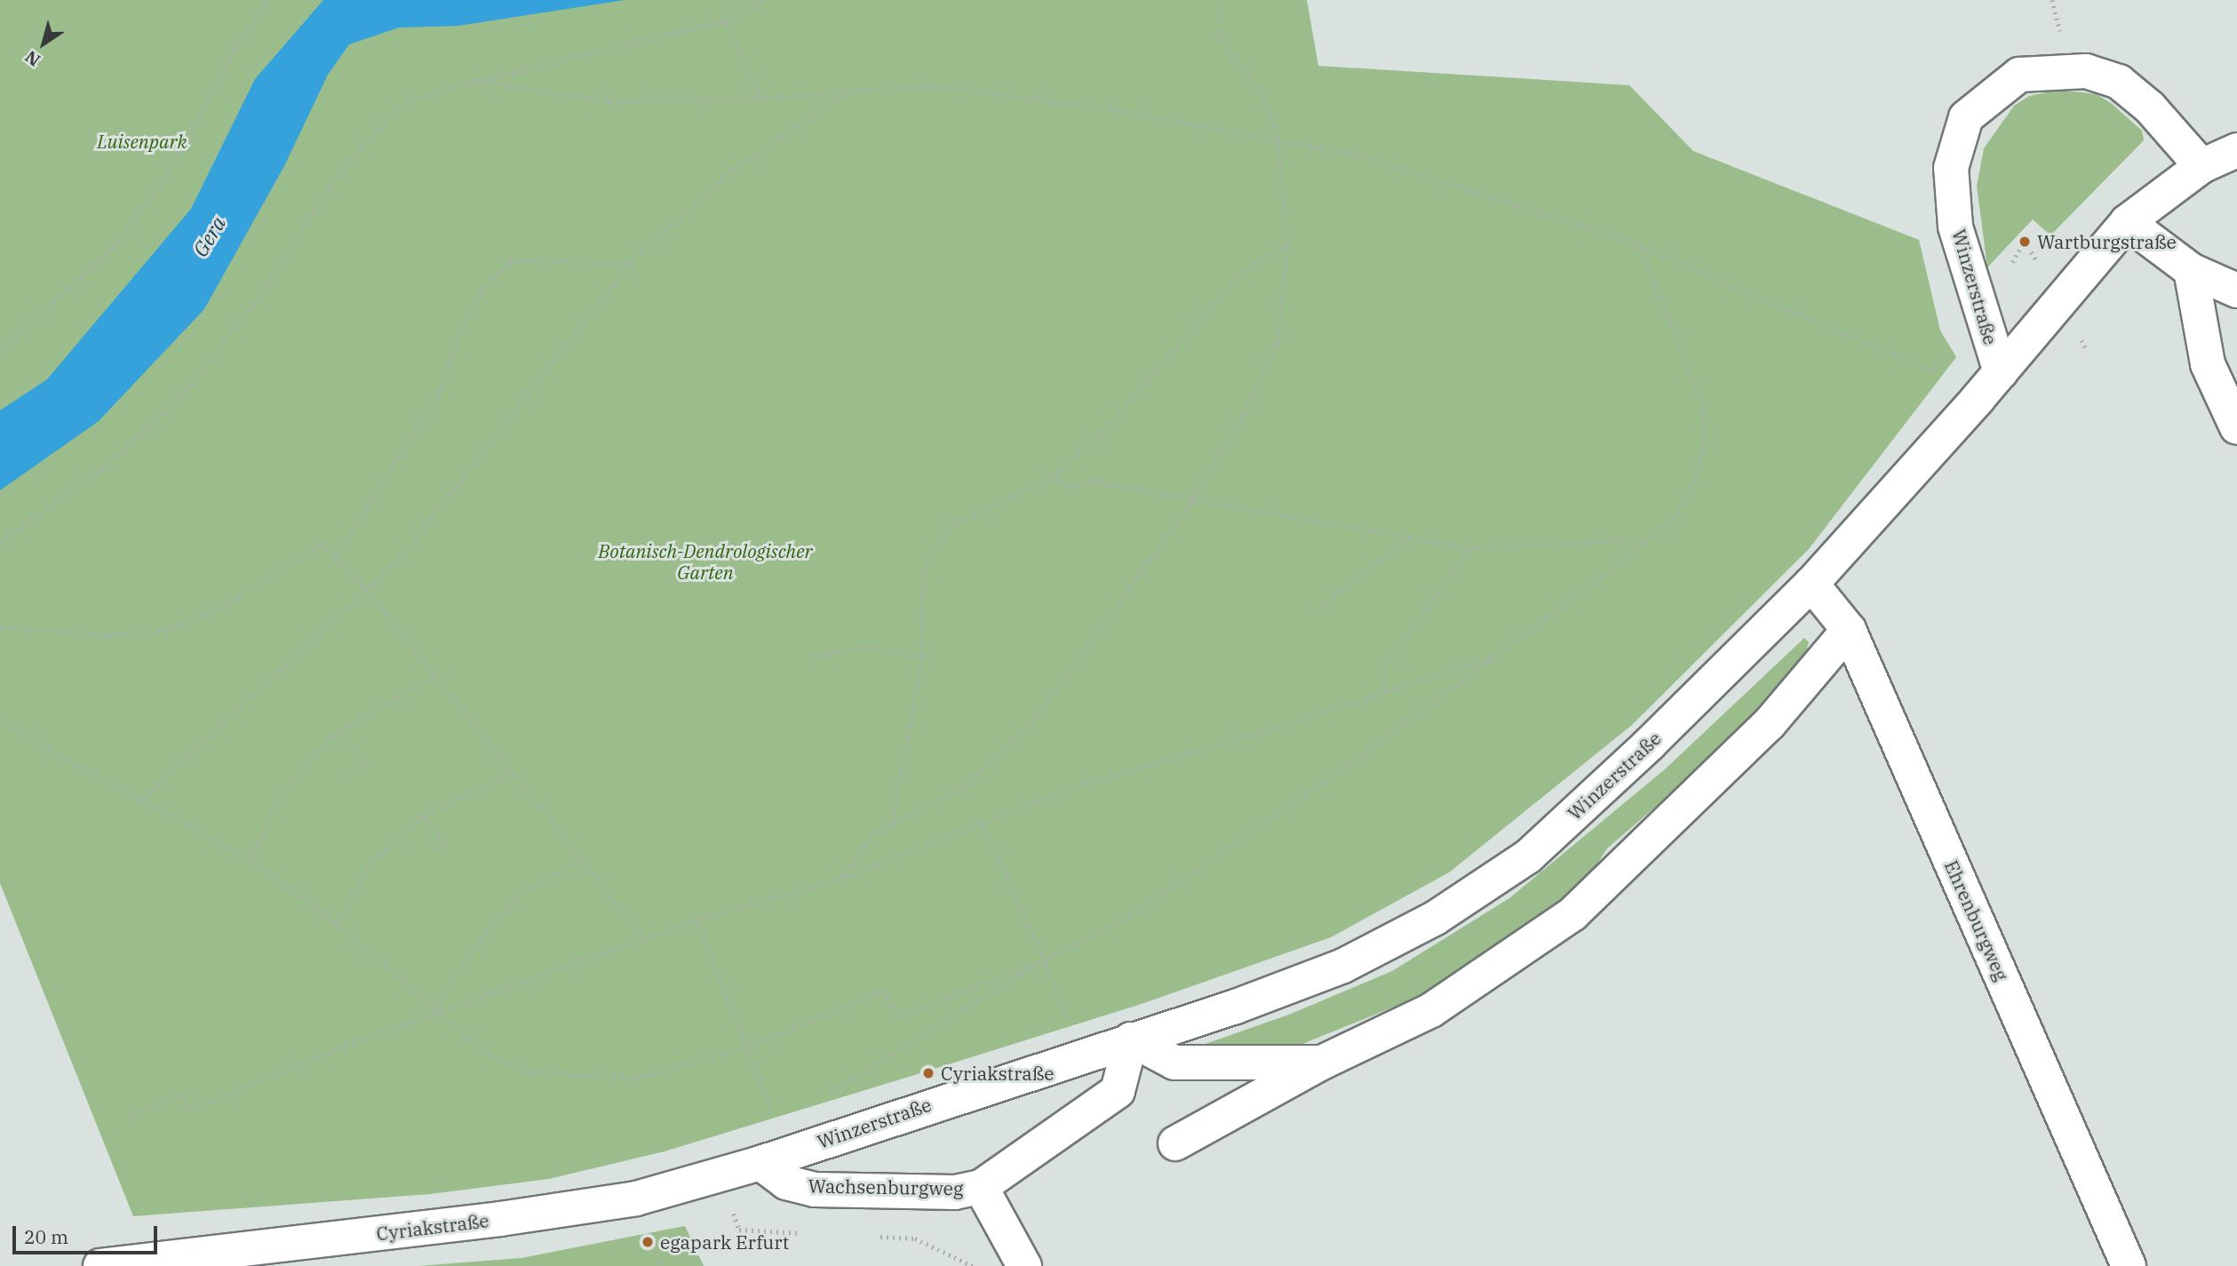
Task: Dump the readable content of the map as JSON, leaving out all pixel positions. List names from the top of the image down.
{
  "streets": {
    "street": [
      "Winzerstraße",
      "Ehrenburgweg",
      "Wachsenburgweg",
      "Cyriakstraße"
    ]
  },
  "crossings": [
    ["Winzerstraße", "Ehrenburgweg"],
    ["Winzerstraße", "Wachsenburgweg"],
    ["Winzerstraße", "Cyriakstraße"],
    ["Wachsenburgweg", "Cyriakstraße"]
  ],
  "water": ["Gera"],
  "parks": ["Luisenpark", "Botanisch-Dendrologischer Garten"],
  "places": ["Wartburgstraße", "Cyriakstraße", "egapark Erfurt"],
  "scale_bar": "20 m",
  "north": "bottom left"
}
